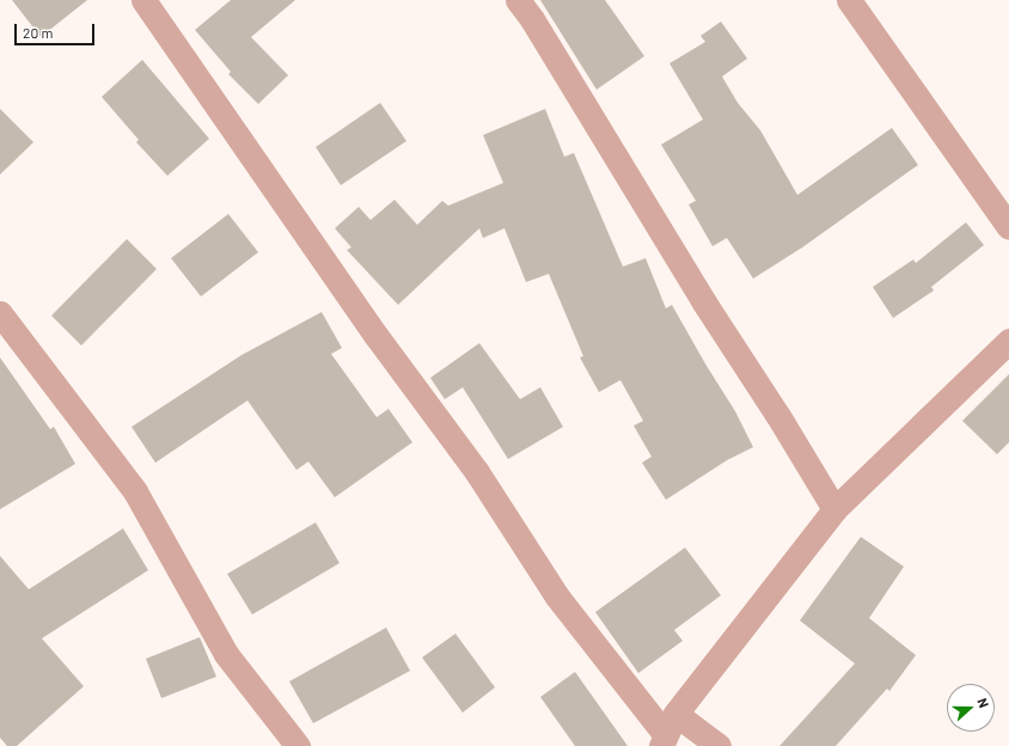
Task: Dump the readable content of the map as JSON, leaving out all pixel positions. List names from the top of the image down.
{
  "scale_bar": "20 m",
  "north": "right"
}
